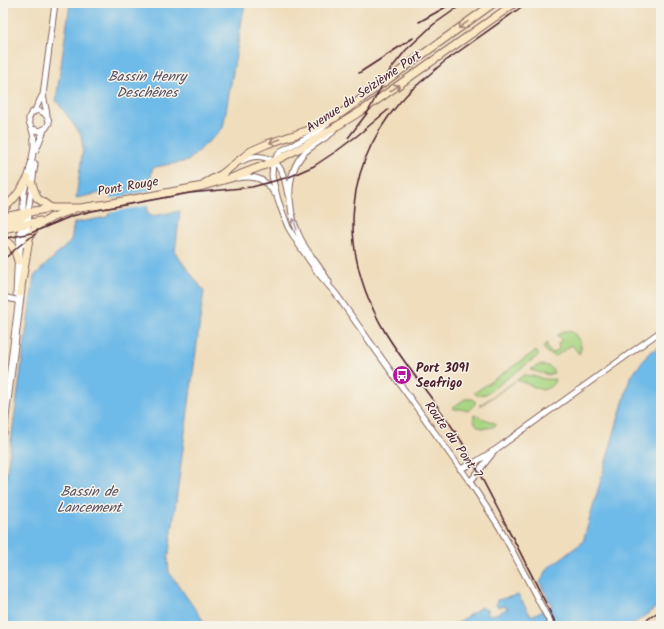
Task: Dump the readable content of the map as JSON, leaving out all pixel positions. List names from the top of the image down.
{
  "streets": {
    "main road": ["Avenue du Seizième Port", "Pont Rouge"],
    "street": ["Route du Pont 7"]
  },
  "crossings": [
    ["Avenue du Seizième Port", "Pont Rouge"]
  ],
  "water": ["Bassin Henry Deschênes", "Bassin de Lancement"],
  "places": {
    "bus stop": ["Port 3091 Seafrigo"]
  }
}
